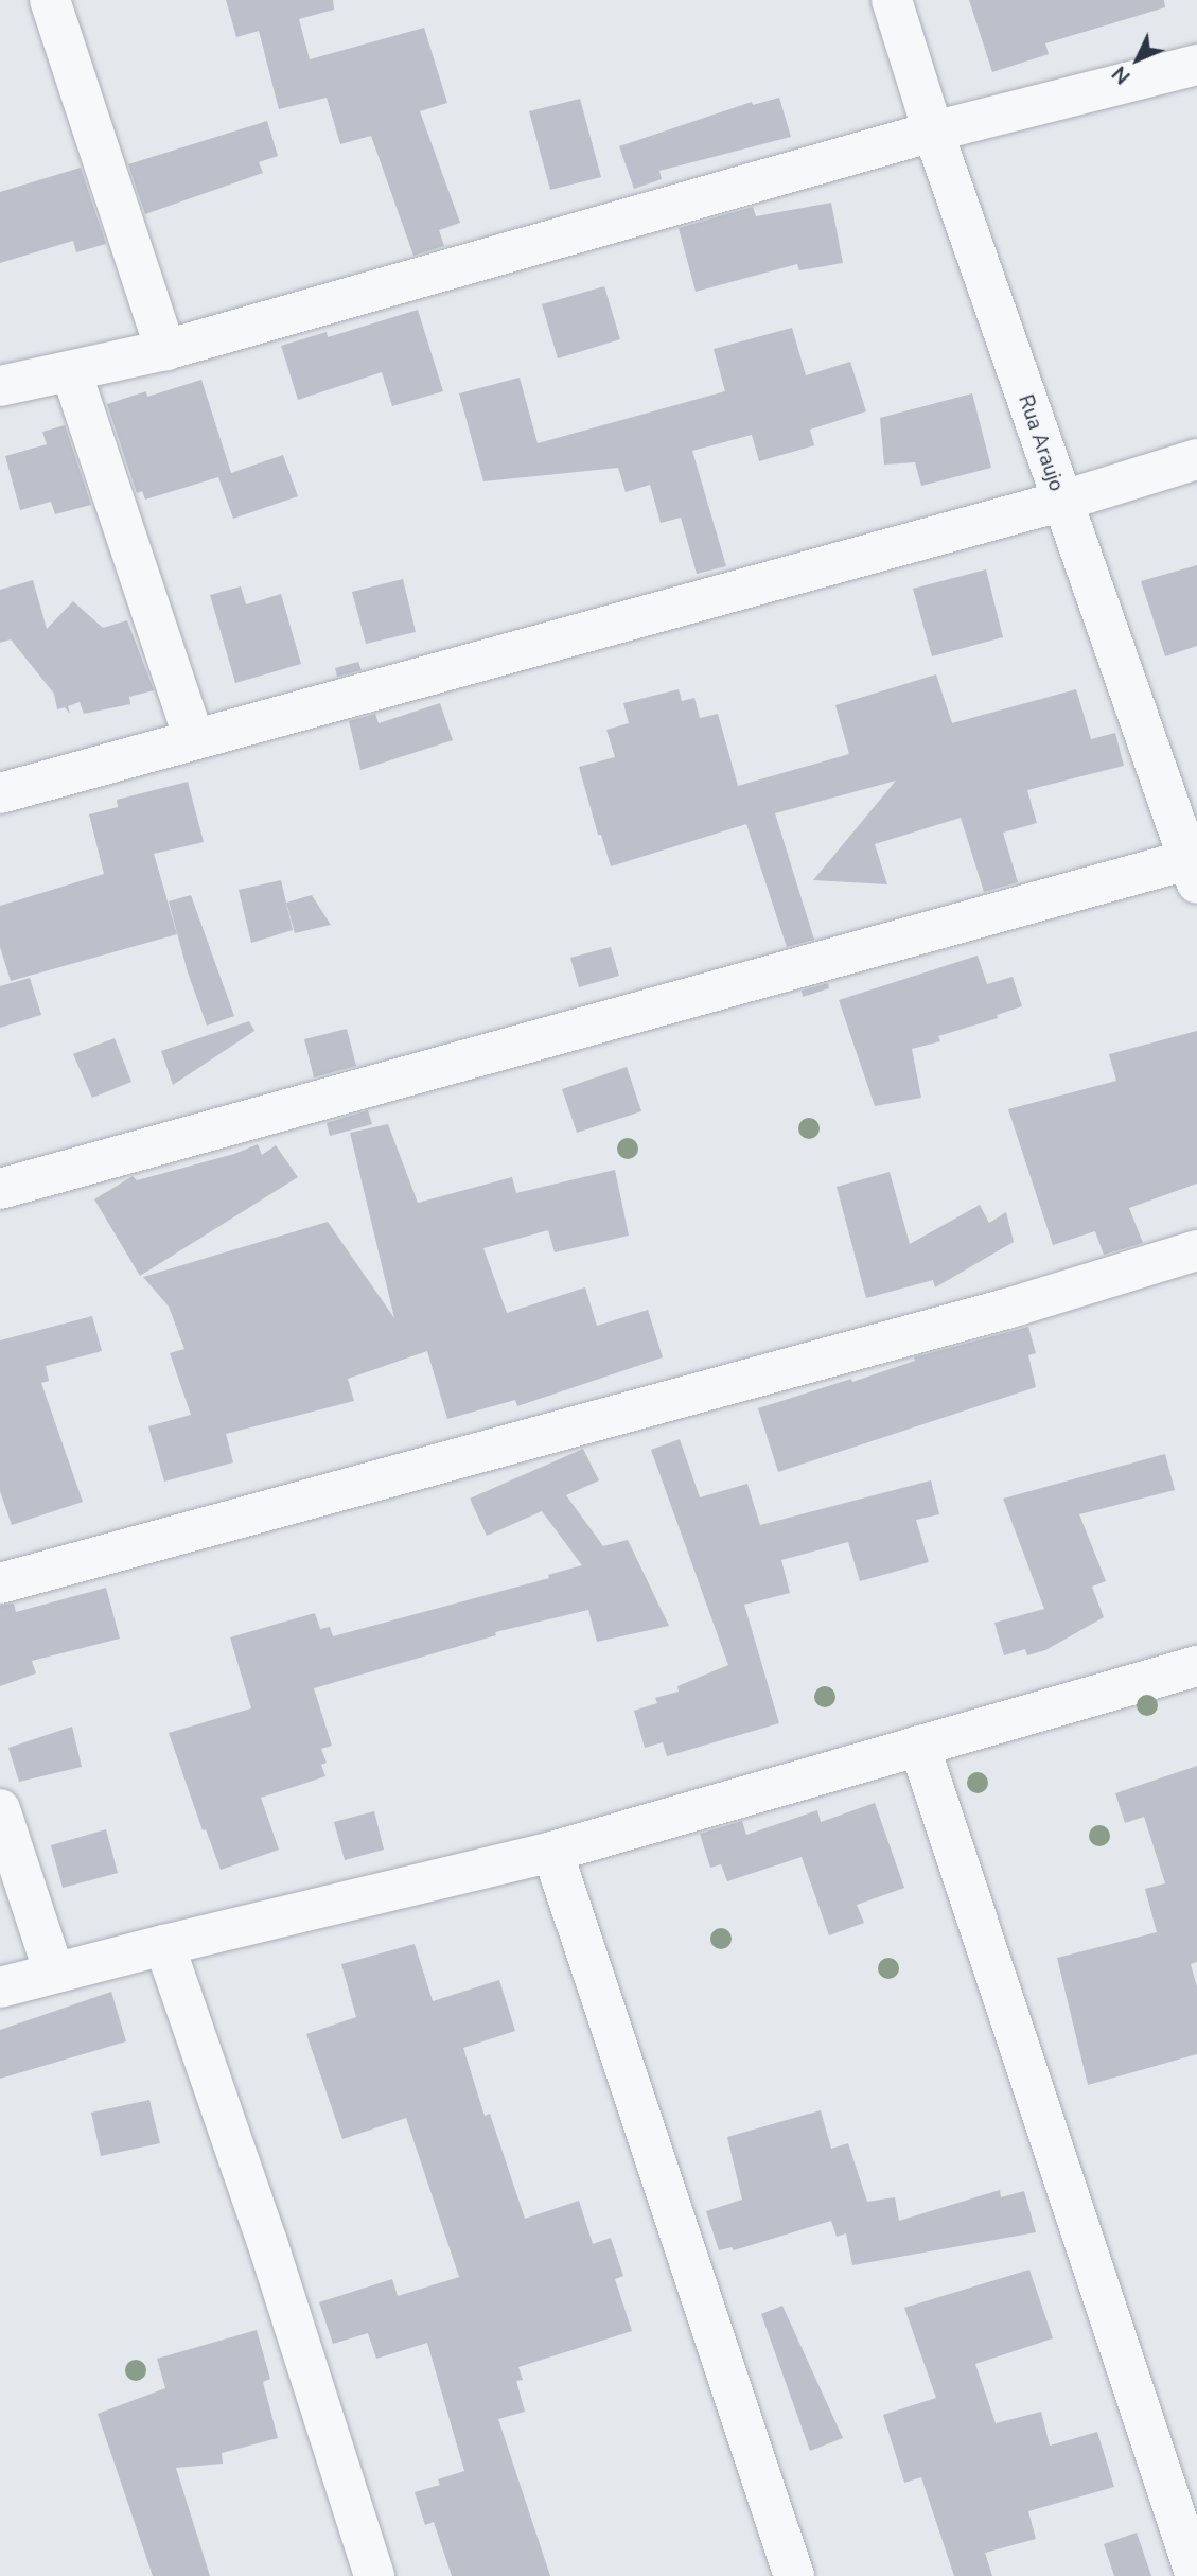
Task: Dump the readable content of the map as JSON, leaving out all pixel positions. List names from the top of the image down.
{
  "streets": {
    "street": ["Rua Araujo"]
  },
  "north": "bottom left"
}
